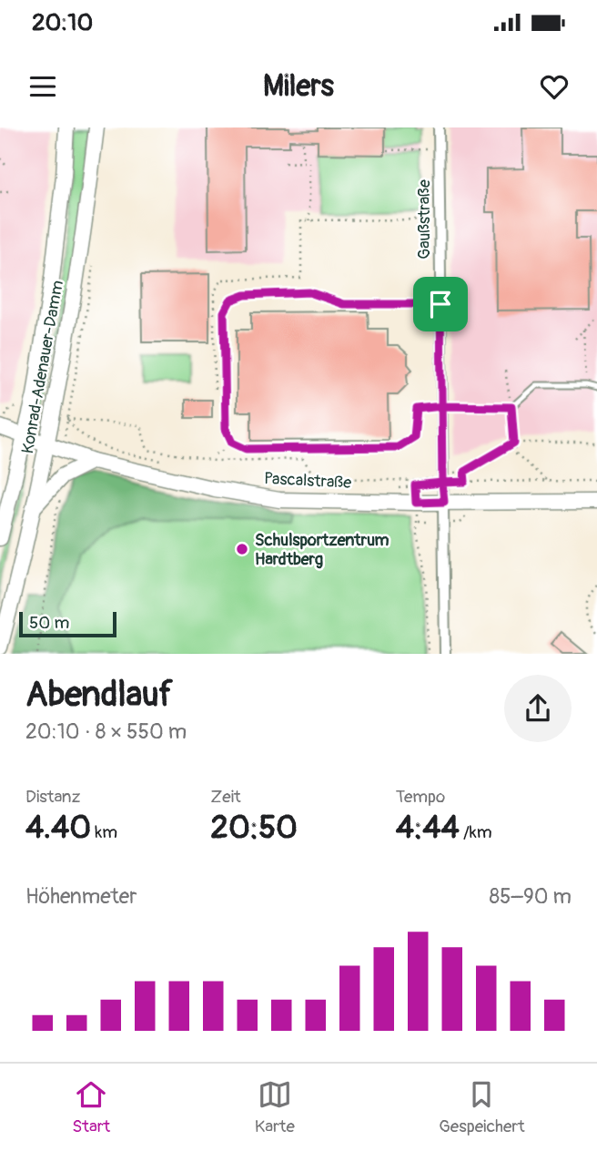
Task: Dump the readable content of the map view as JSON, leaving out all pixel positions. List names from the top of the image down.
{
  "streets": {
    "main road": ["Konrad-Adenauer-Damm", "Pascalstraße"],
    "street": ["Gaußstraße"]
  },
  "crossings": [
    ["Gaußstraße", "Pascalstraße"],
    ["Konrad-Adenauer-Damm", "Pascalstraße"]
  ],
  "places": ["Schulsportzentrum Hardtberg"],
  "scale_bar": "50 m",
  "page": {
    "status": "20:10",
    "header": "Milers",
    "scale": "50 m",
    "heading": ["Abendlauf", "20:10 · 8 × 550 m"],
    "stats": [
      ["Distanz", "4.40 km"],
      ["Zeit", "20:50"],
      ["Tempo", "4:44 /km"]
    ],
    "chart": ["Höhenmeter", "85–90 m"],
    "tabs": ["Start", "Karte", "Gespeichert"]
  }
}
